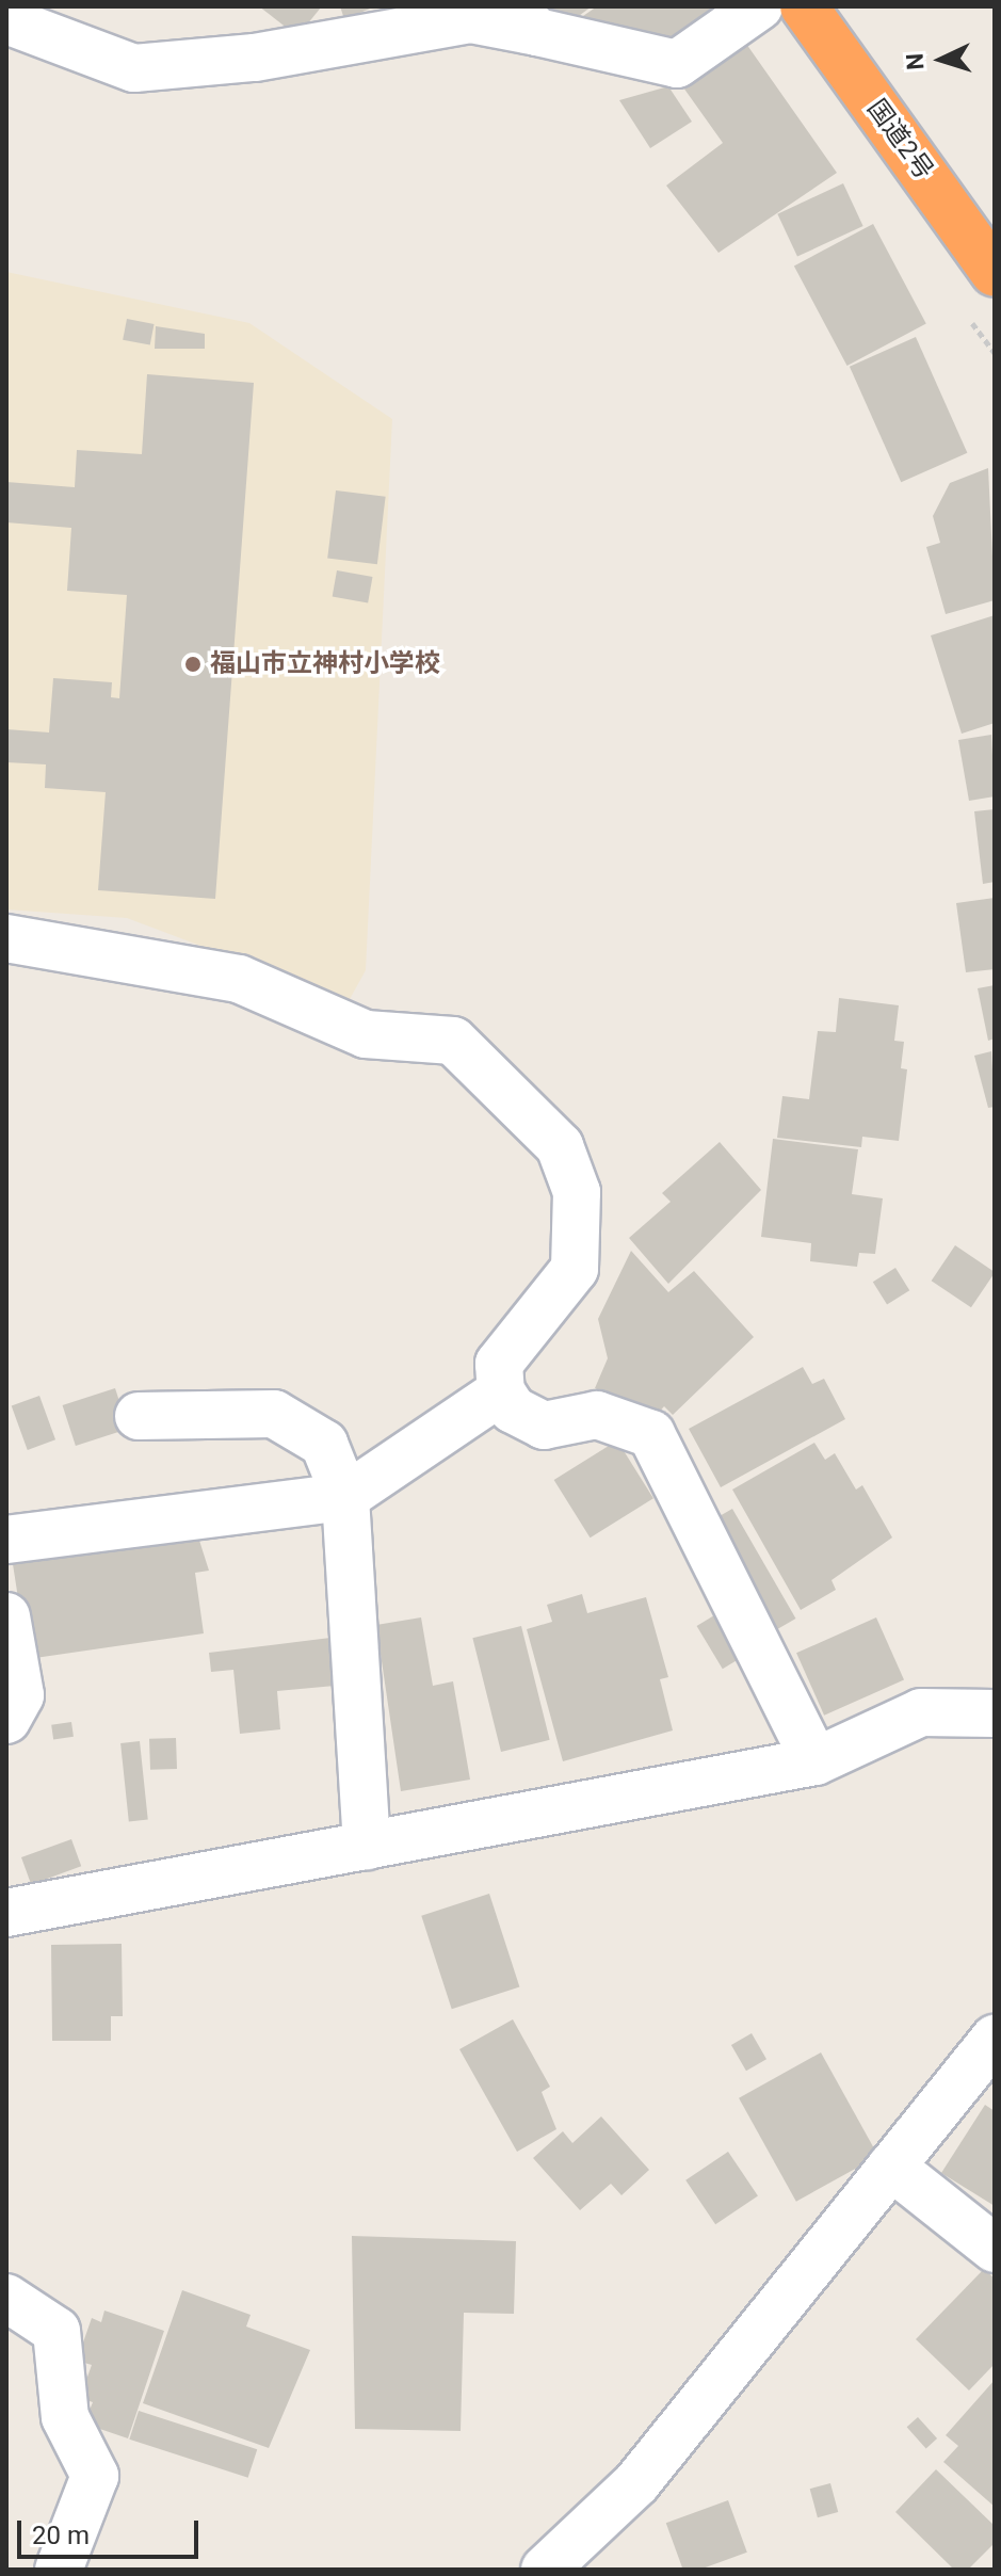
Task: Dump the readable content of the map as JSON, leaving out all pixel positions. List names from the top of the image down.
{
  "streets": {
    "highway": ["国道2号"]
  },
  "places": ["福山市立神村小学校"],
  "scale_bar": "20 m",
  "north": "left"
}
